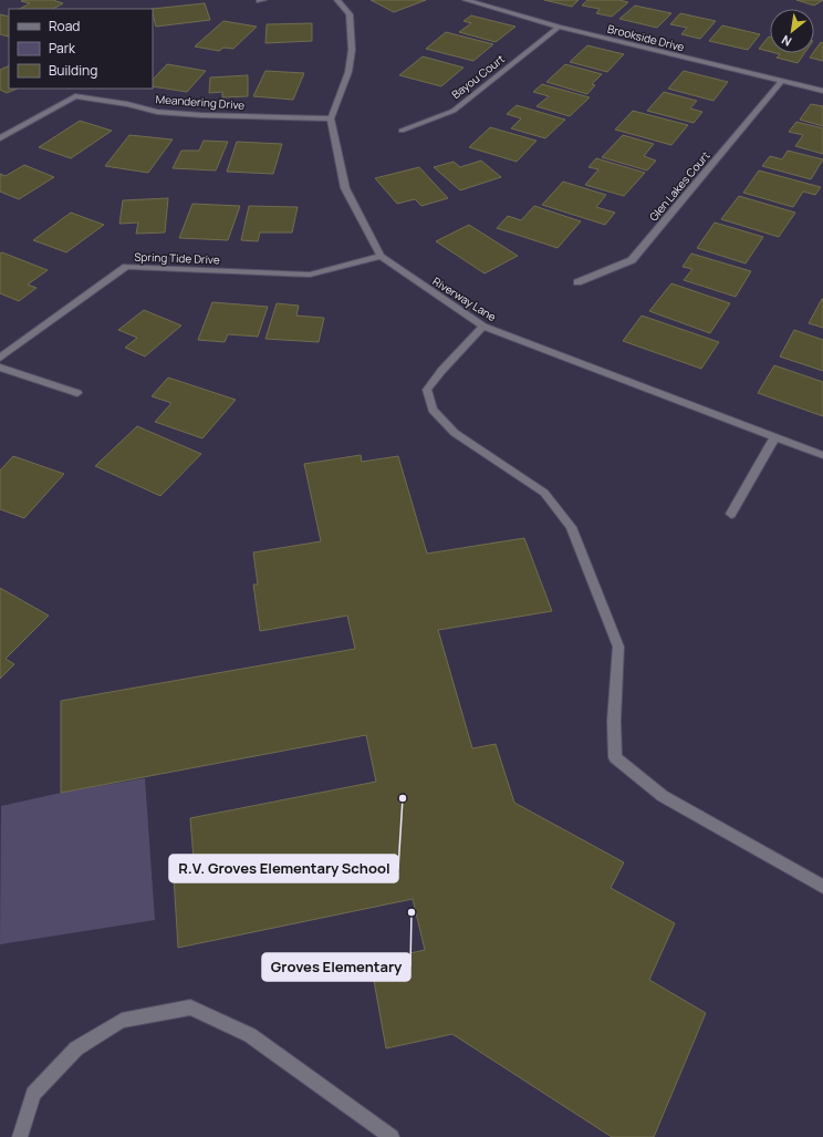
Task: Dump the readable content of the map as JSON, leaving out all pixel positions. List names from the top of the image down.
{
  "streets": {
    "street": [
      "Brookside Drive",
      "Bayou Court",
      "Meandering Drive",
      "Glen Lakes Court",
      "Spring Tide Drive",
      "Riverway Lane"
    ]
  },
  "crossings": [
    ["Brookside Drive", "Bayou Court"],
    ["Brookside Drive", "Glen Lakes Court"],
    ["Meandering Drive", "Riverway Lane"],
    ["Spring Tide Drive", "Riverway Lane"]
  ],
  "places": ["R.V. Groves Elementary School", "Groves Elementary"],
  "legend": ["Road", "Park", "Building"],
  "north": "bottom left"
}
